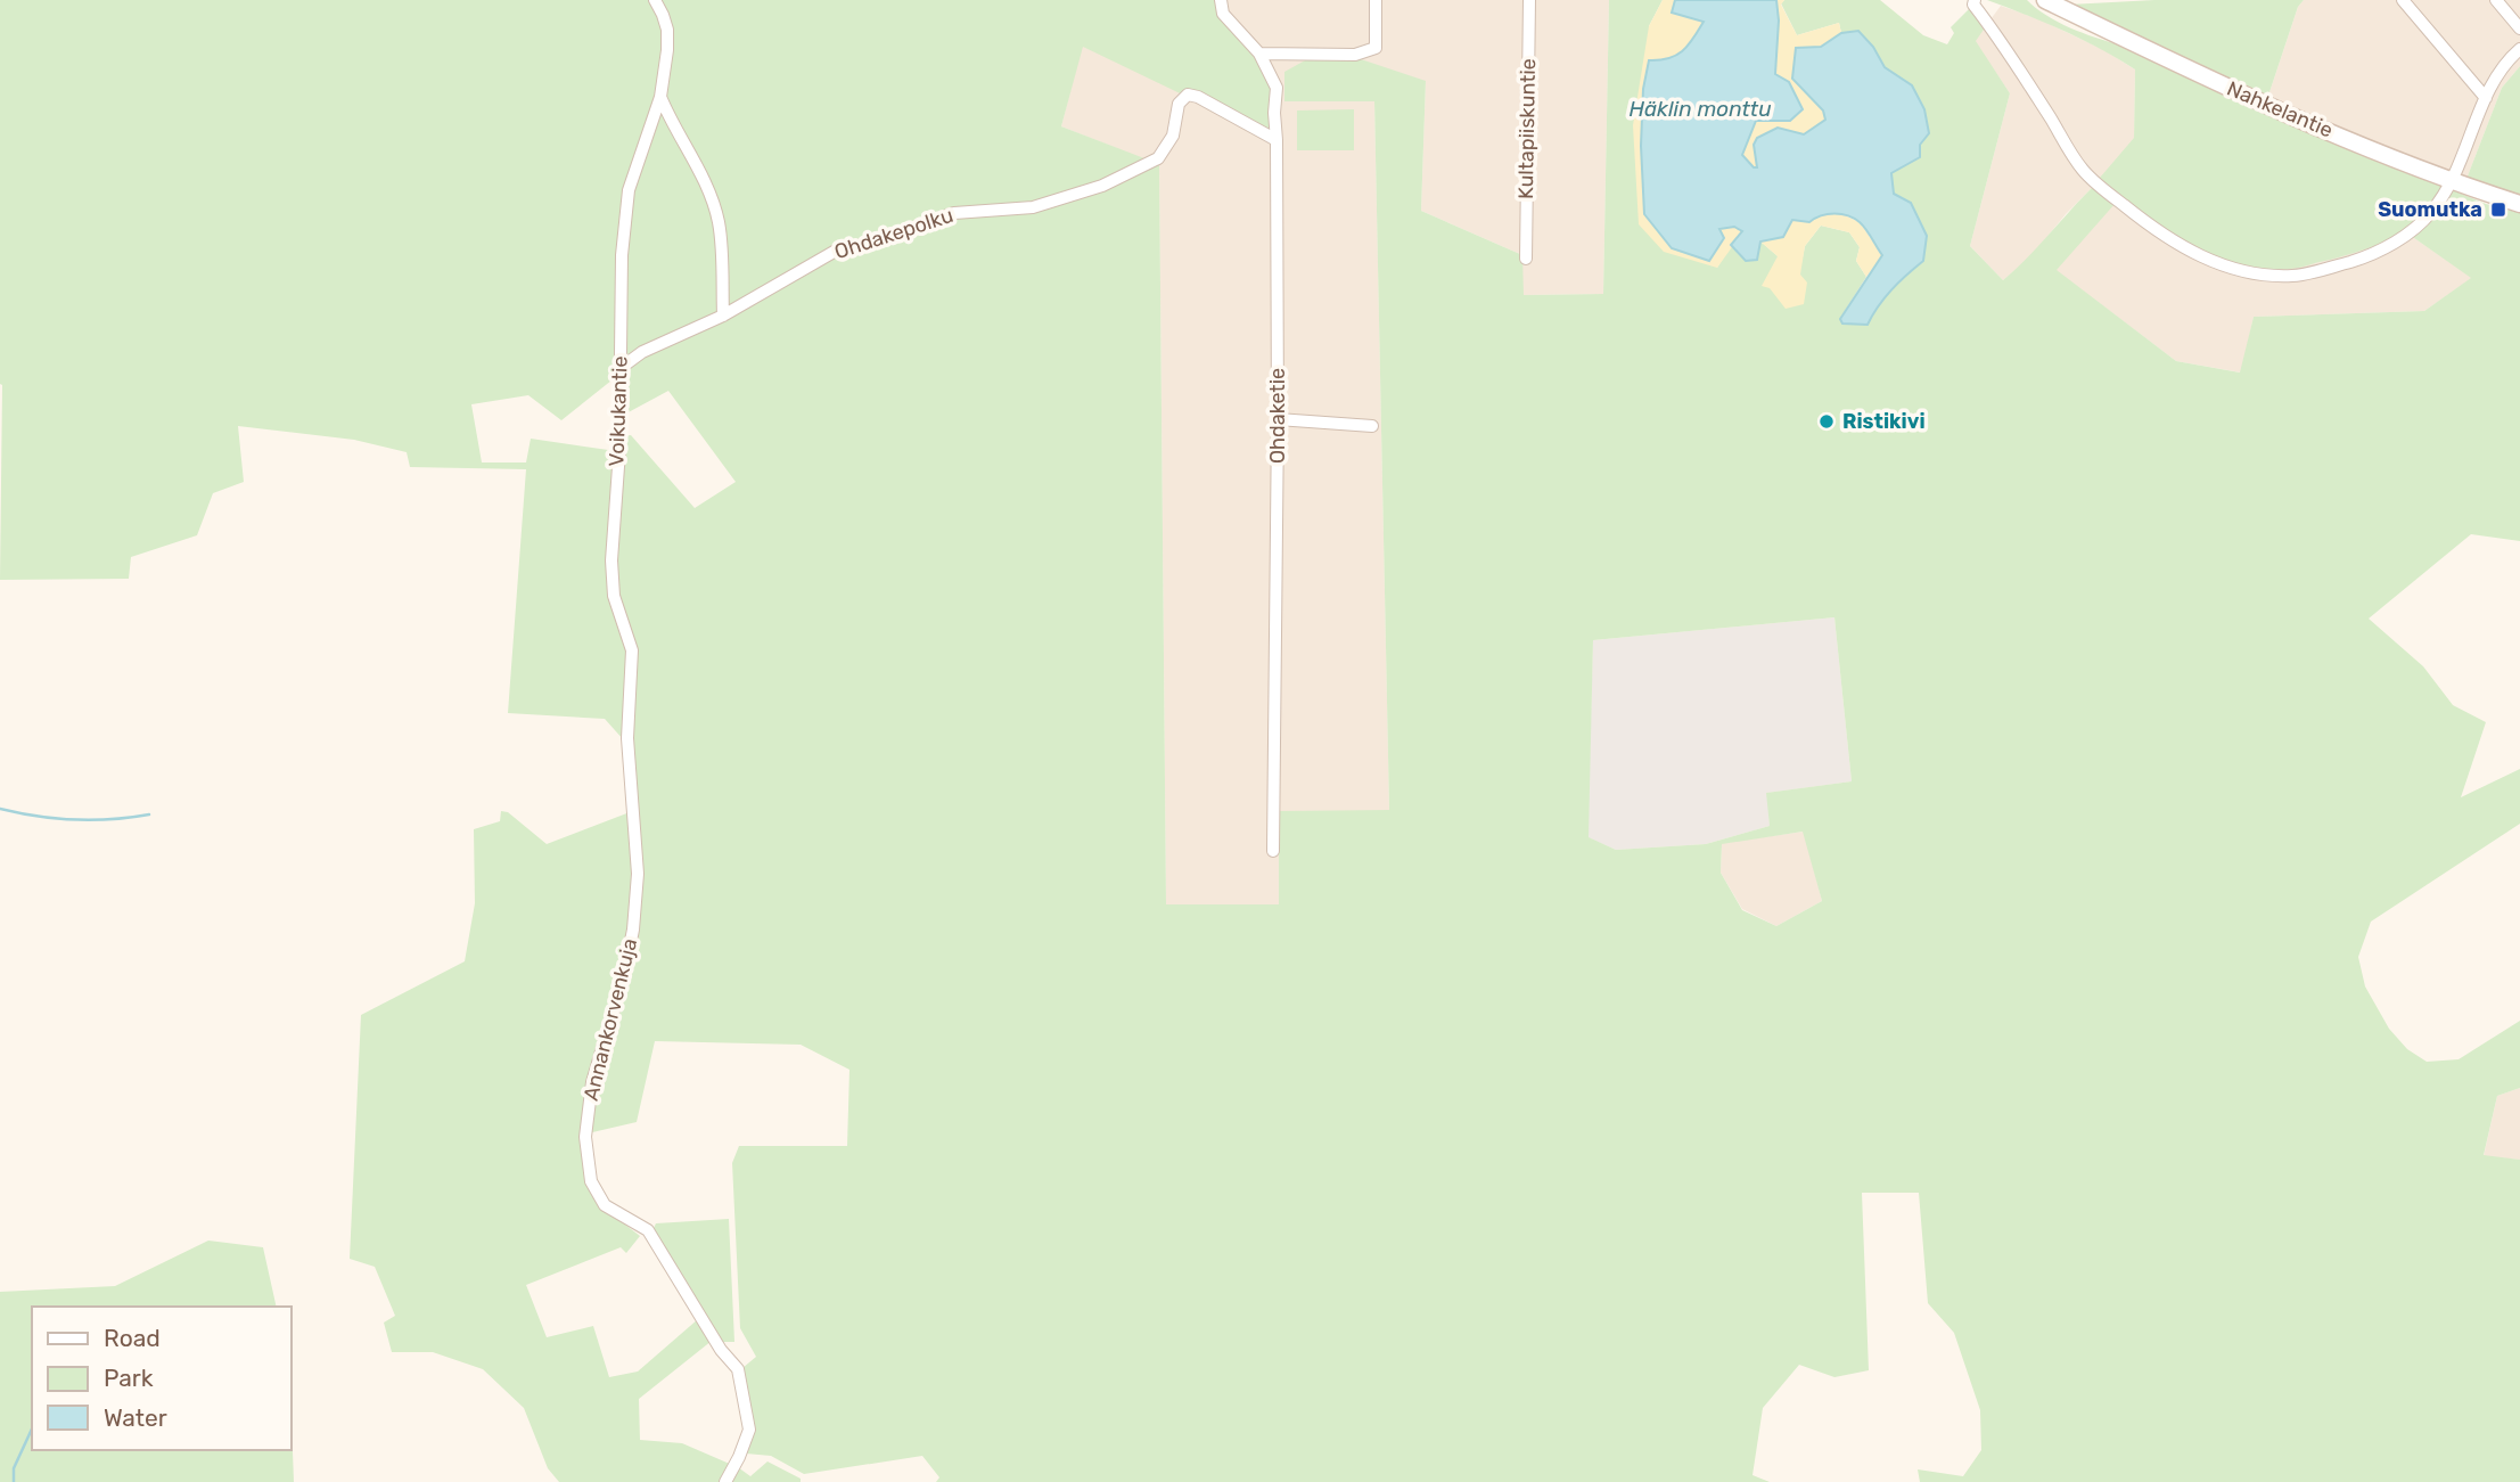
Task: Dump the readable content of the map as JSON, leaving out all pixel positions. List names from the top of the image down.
{
  "streets": {
    "main road": ["Nahkelantie"],
    "street": [
      "Kultapiiskuntie",
      "Ohdakepolku",
      "Voikukantie",
      "Ohdaketie",
      "Annankorvenkuja"
    ]
  },
  "crossings": [
    ["Ohdakepolku", "Voikukantie"],
    ["Ohdakepolku", "Ohdaketie"],
    ["Voikukantie", "Annankorvenkuja"]
  ],
  "water": ["Häklin monttu"],
  "places": {
    "transit": ["Suomutka"],
    "other": ["Ristikivi"]
  },
  "legend": ["Road", "Park", "Water"]
}
